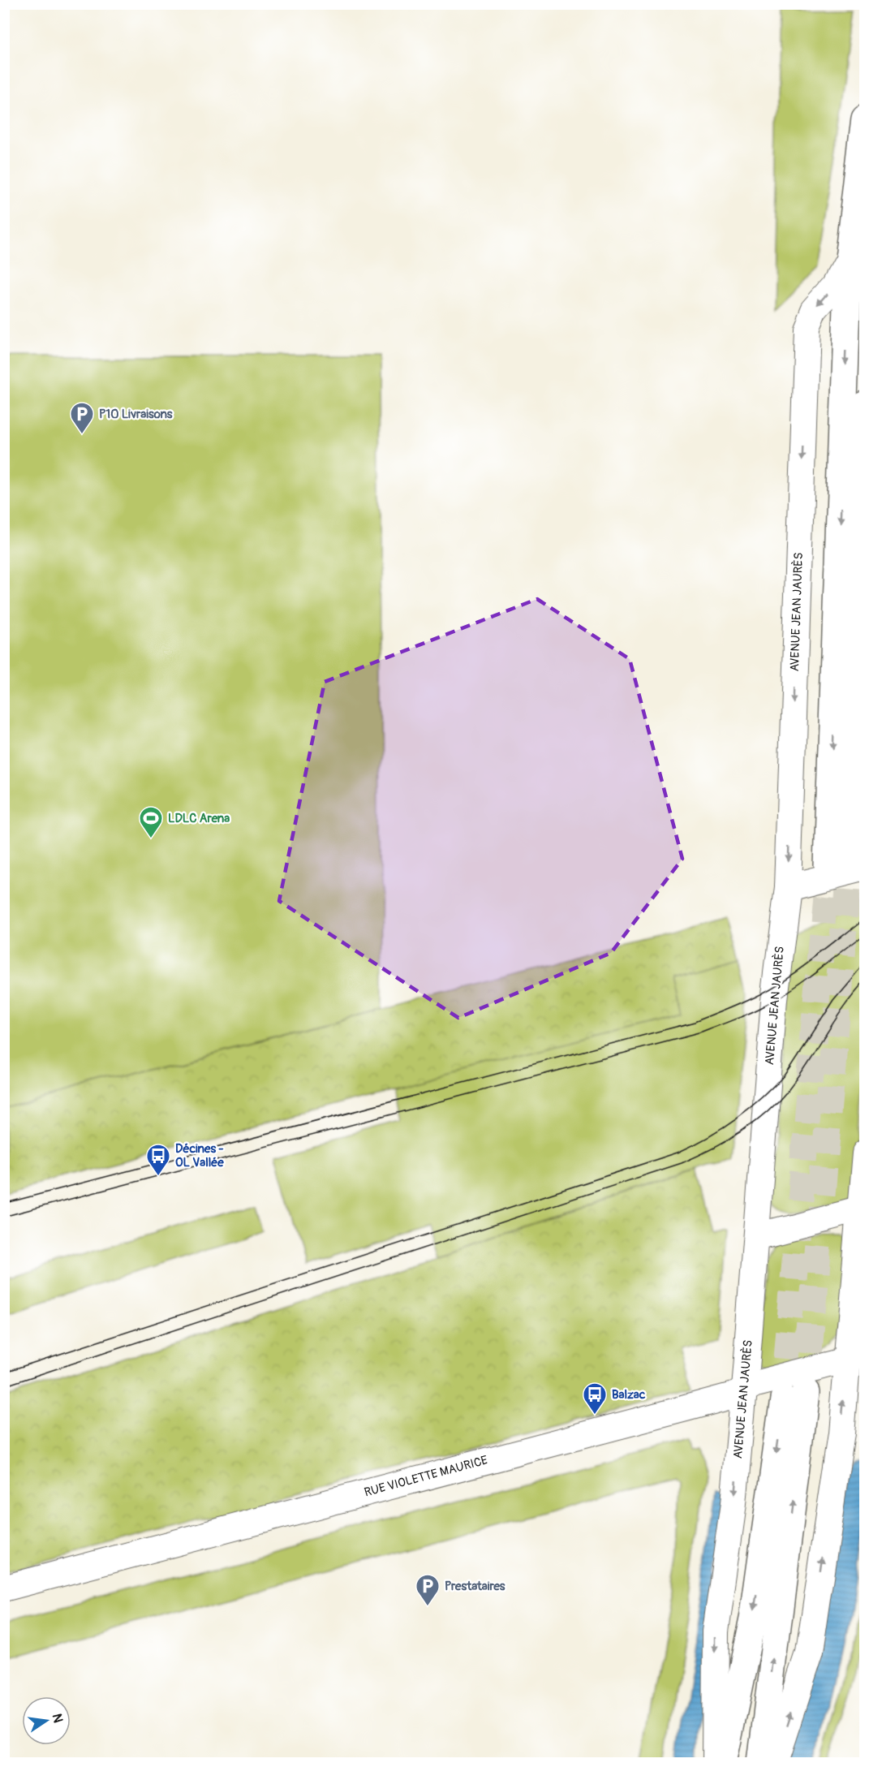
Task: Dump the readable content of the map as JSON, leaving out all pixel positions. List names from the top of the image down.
{
  "streets": {
    "main road": ["AVENUE JEAN JAURÈS"],
    "street": ["RUE VIOLETTE MAURICE"]
  },
  "crossings": [
    ["AVENUE JEAN JAURÈS", "RUE VIOLETTE MAURICE"]
  ],
  "one_way": ["AVENUE JEAN JAURÈS"],
  "places": {
    "parking": ["P10 Livraisons", "Prestataires"],
    "sports": ["LDLC Arena"],
    "bus stop": ["Décines - OL Vallée", "Balzac"]
  },
  "north": "right"
}
